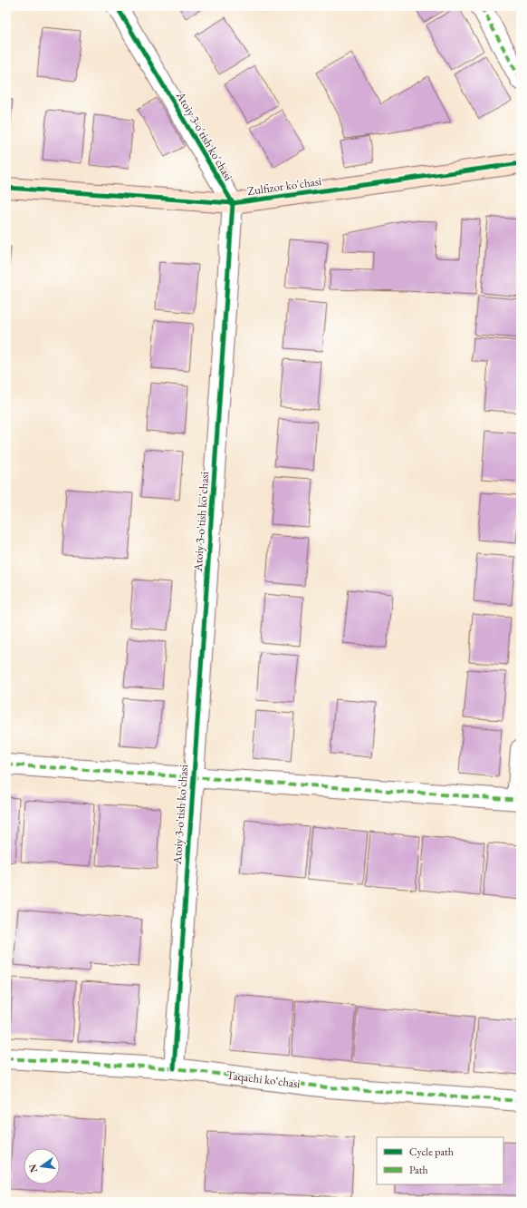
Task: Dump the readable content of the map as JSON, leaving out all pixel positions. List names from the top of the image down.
{
  "streets": {
    "street": ["Atoiy 3-o'tish ko'chasi", "Zulfizor ko'chasi", "Taqachi koʻchasi"]
  },
  "crossings": [
    ["Atoiy 3-o'tish ko'chasi", "Zulfizor ko'chasi"],
    ["Atoiy 3-o'tish ko'chasi", "Taqachi koʻchasi"]
  ],
  "legend": ["Cycle path", "Path"],
  "north": "left"
}
